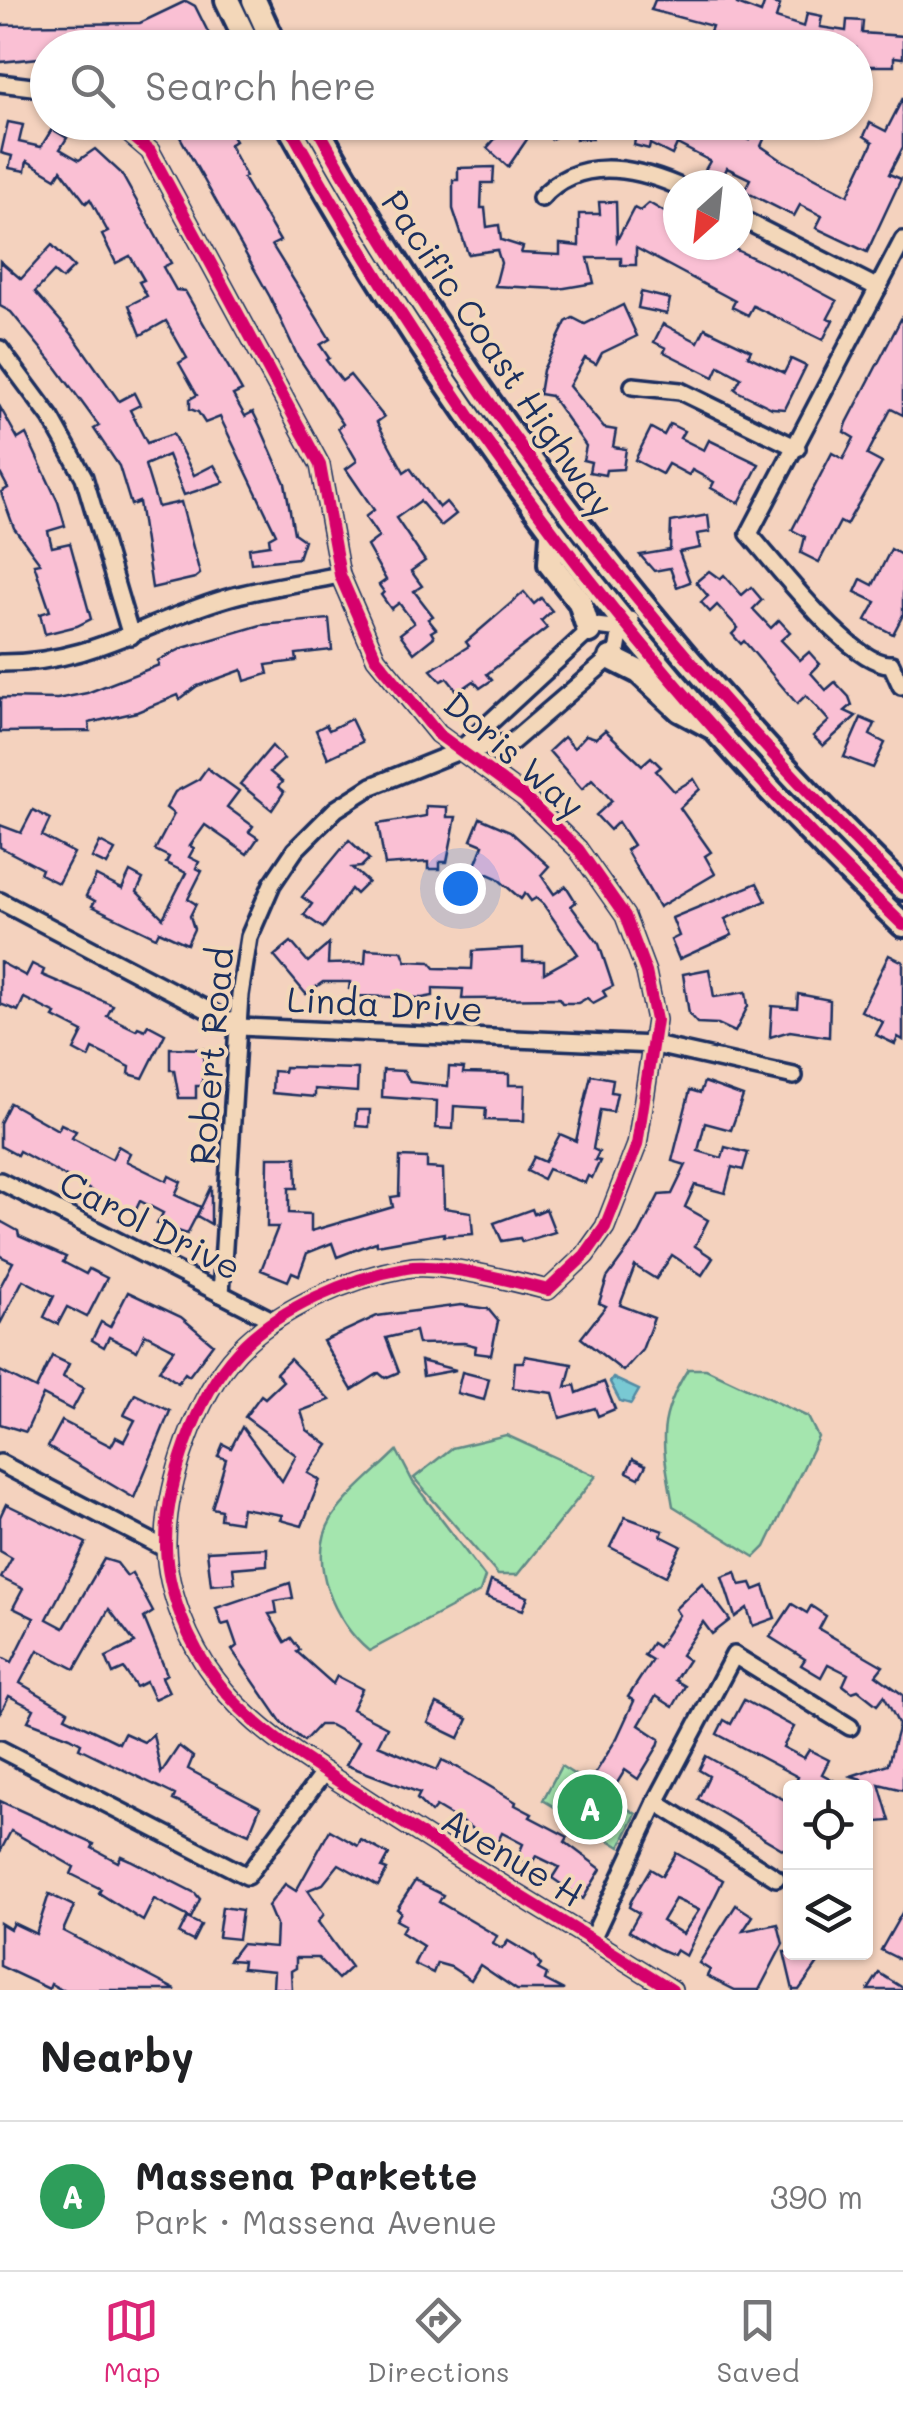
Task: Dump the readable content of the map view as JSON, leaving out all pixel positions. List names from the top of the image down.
{
  "streets": {
    "highway": ["Pacific Coast Highway"],
    "street": [
      "Doris Way",
      "Linda Drive",
      "Robert Road",
      "Carol Drive",
      "Avenue H"
    ]
  },
  "crossings": [
    ["Doris Way", "Linda Drive"],
    ["Doris Way", "Robert Road"],
    ["Doris Way", "Carol Drive"],
    ["Doris Way", "Avenue H"],
    ["Linda Drive", "Robert Road"],
    ["Robert Road", "Carol Drive"]
  ],
  "north": "bottom left",
  "page": {
    "search": "Search here",
    "pins": "A",
    "heading": "Nearby",
    "list": [
      {
        "mark": "A",
        "name": "Massena Parkette",
        "note": "Park · Massena Avenue",
        "value": "390 m"
      }
    ],
    "nav": ["Map", "Directions", "Saved"]
  }
}
